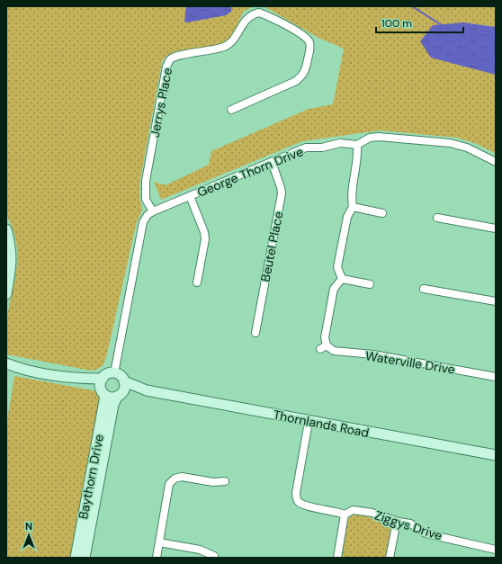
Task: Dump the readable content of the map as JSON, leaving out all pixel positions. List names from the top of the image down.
{
  "streets": {
    "street": [
      "Jerrys Place",
      "George Thorn Drive",
      "Beutel Place",
      "Waterville Drive",
      "Thornlands Road",
      "Baythorn Drive",
      "Ziggys Drive"
    ]
  },
  "crossings": [
    ["Jerrys Place", "George Thorn Drive"],
    ["George Thorn Drive", "Beutel Place"],
    ["Thornlands Road", "Baythorn Drive"],
    ["Thornlands Road", "Ziggys Drive"]
  ],
  "scale_bar": "100 m",
  "north": "top"
}
